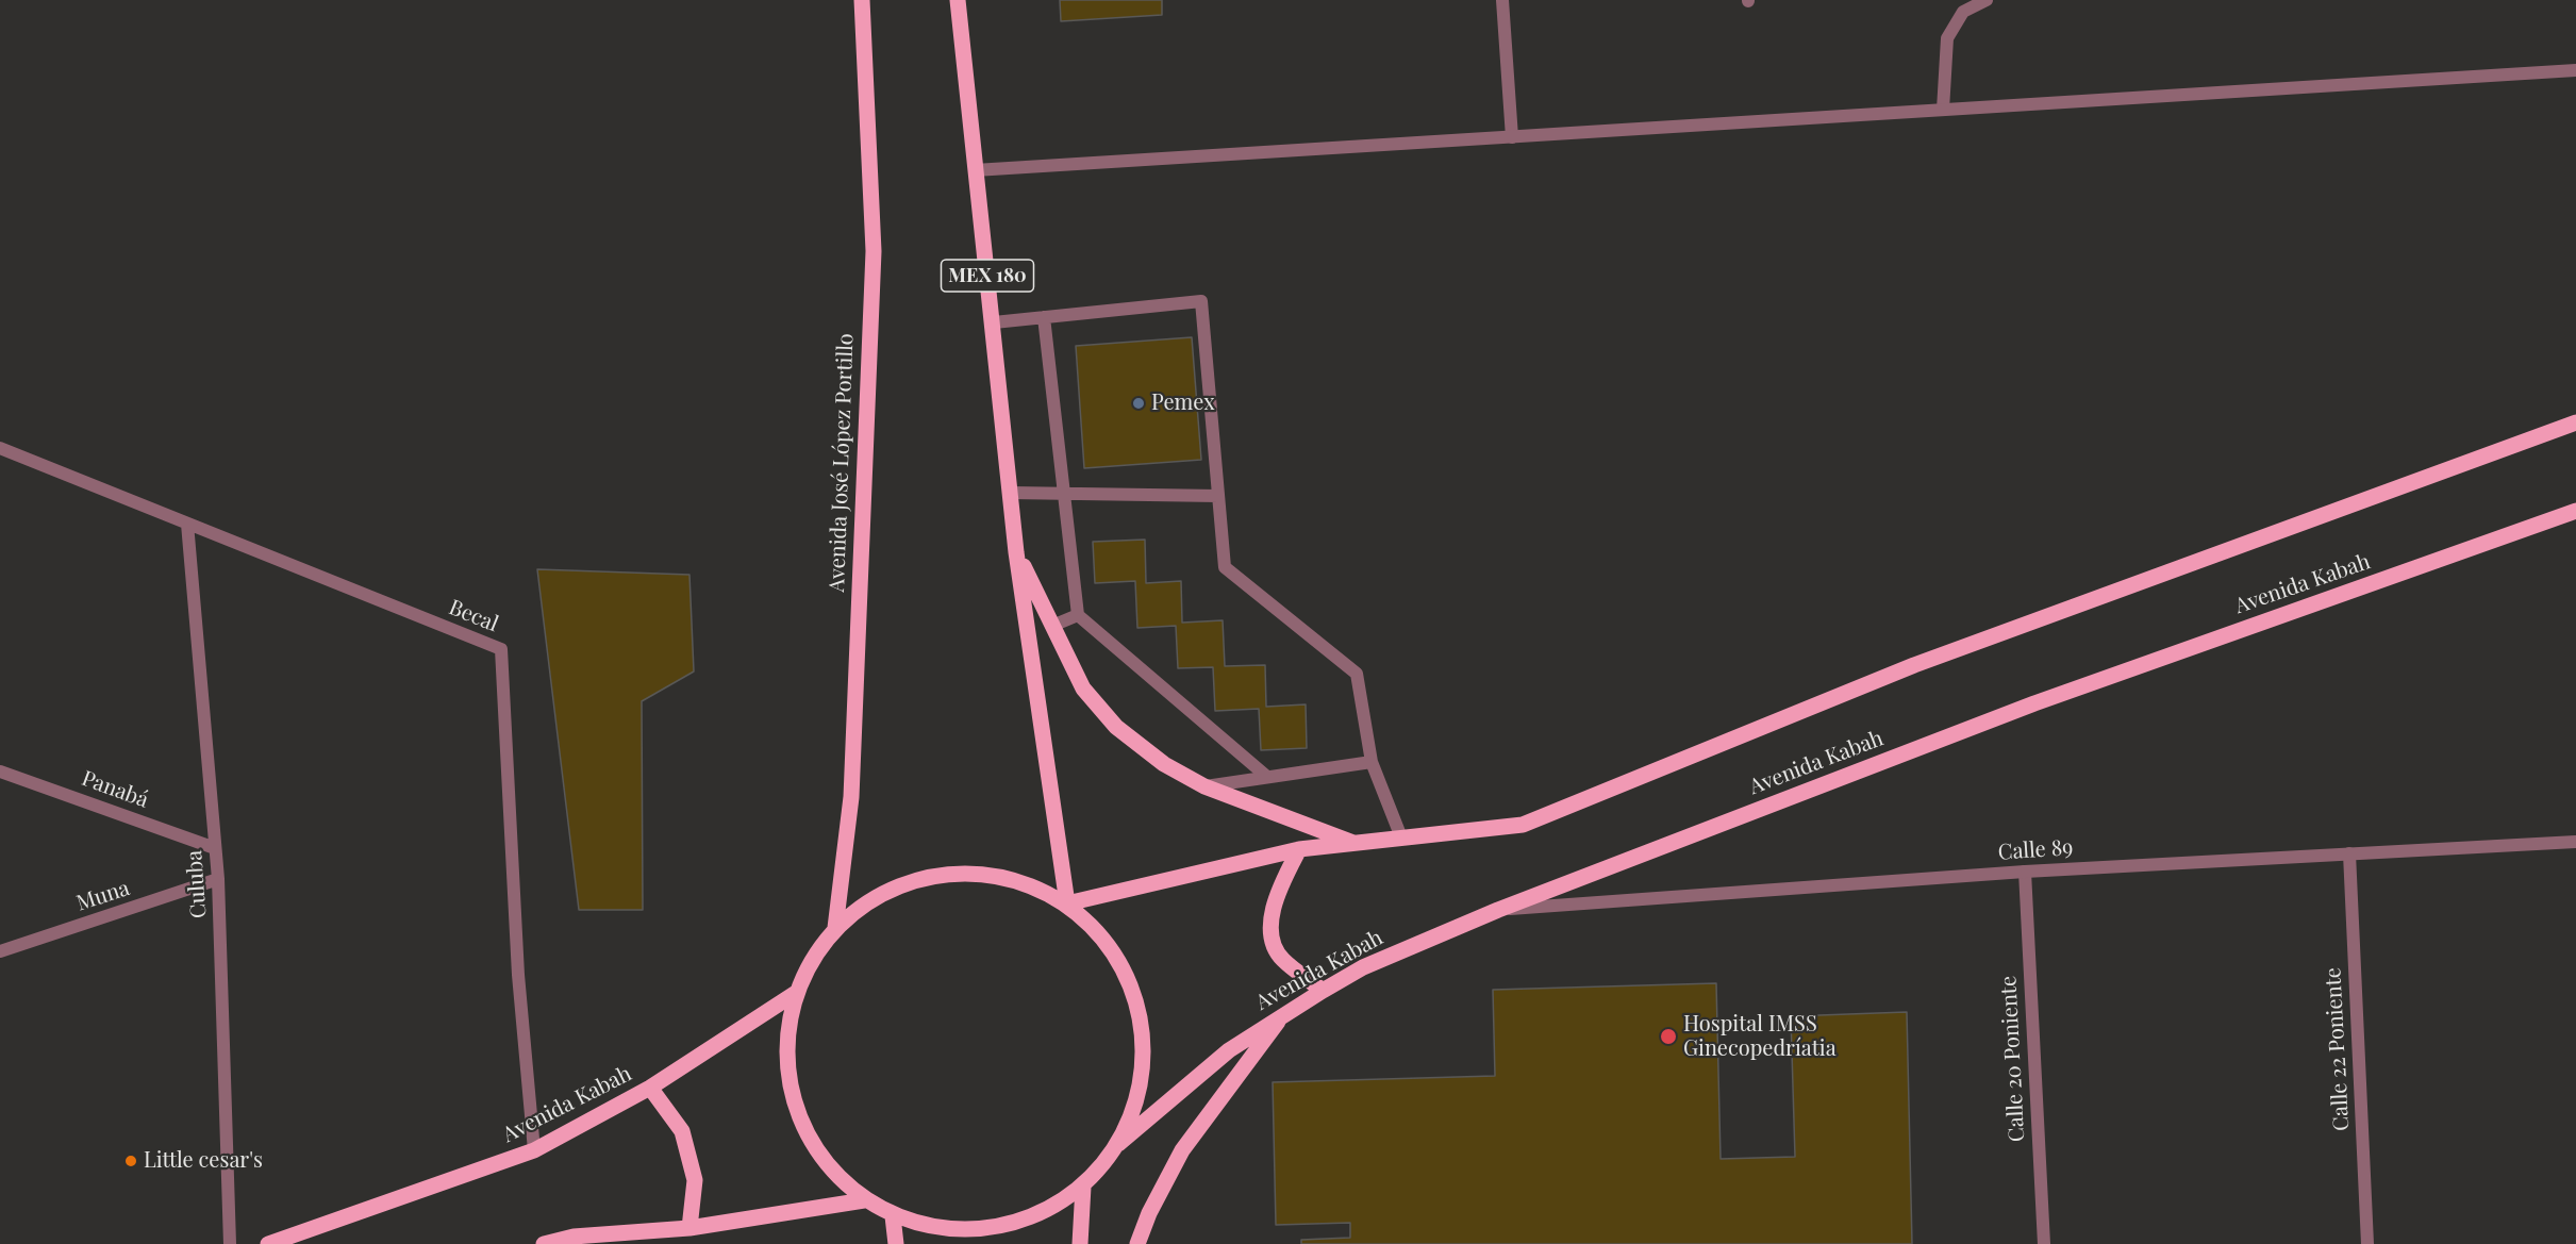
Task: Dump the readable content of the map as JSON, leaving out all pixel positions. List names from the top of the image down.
{
  "streets": {
    "main road": ["MEX 180", "Avenida José López Portillo", "Avenida Kabah"],
    "street": [
      "Becal",
      "Panabá",
      "Calle 89",
      "Culuba",
      "Muna",
      "Calle 22 Poniente",
      "Calle 20 Poniente"
    ]
  },
  "crossings": [
    ["Avenida Kabah", "Becal"],
    ["Avenida Kabah", "Calle 89"],
    ["Becal", "Culuba"],
    ["Panabá", "Culuba"],
    ["Calle 89", "Calle 22 Poniente"],
    ["Calle 89", "Calle 20 Poniente"],
    ["Culuba", "Muna"]
  ],
  "places": ["Pemex", "Hospital IMSS Ginecopedríatia", "Little cesar's"]
}
